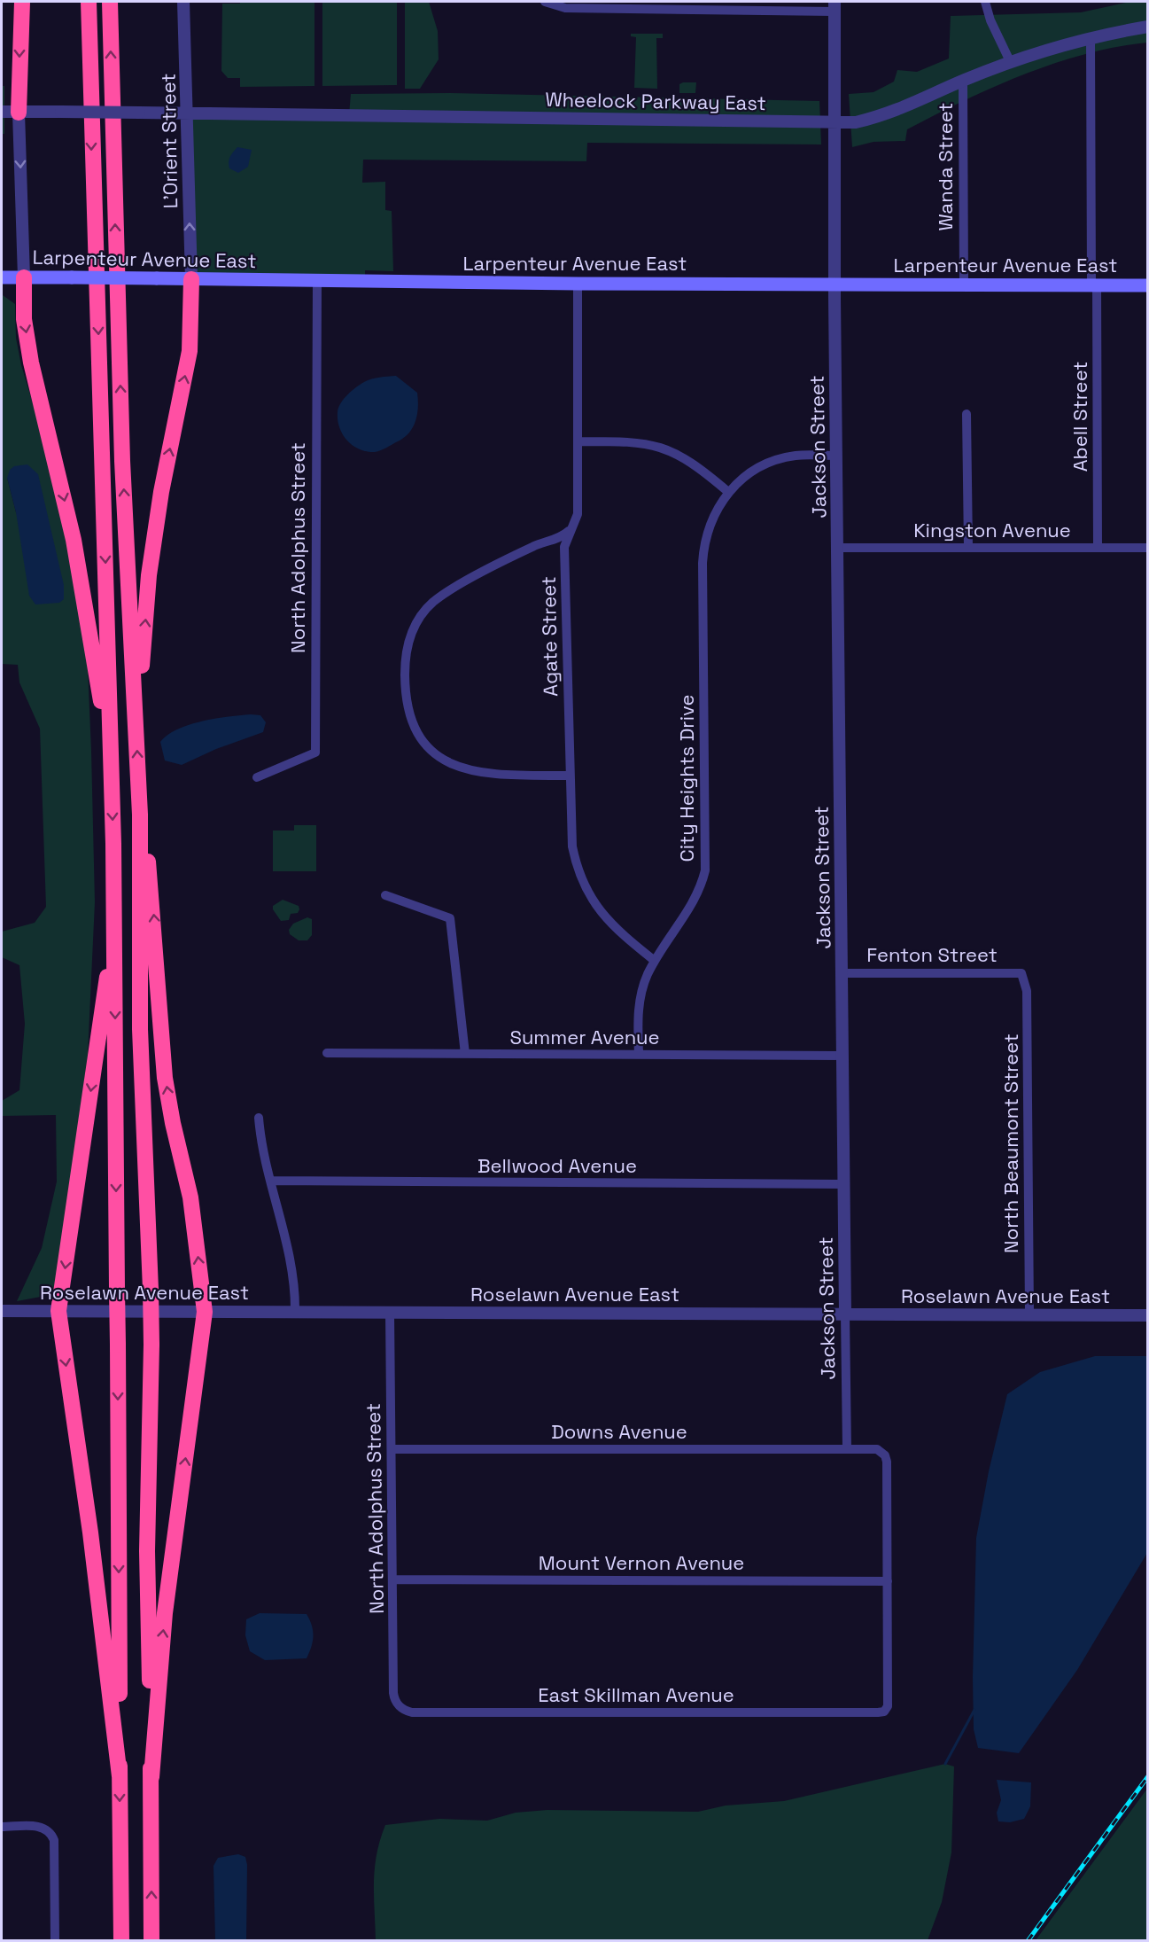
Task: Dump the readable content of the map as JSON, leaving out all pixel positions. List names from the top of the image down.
{
  "streets": {
    "main road": ["Larpenteur Avenue East"],
    "street": [
      "Wheelock Parkway East",
      "L'Orient Street",
      "Wanda Street",
      "Abell Street",
      "Jackson Street",
      "Kingston Avenue",
      "North Adolphus Street",
      "Agate Street",
      "City Heights Drive",
      "Fenton Street",
      "Summer Avenue",
      "North Beaumont Street",
      "Bellwood Avenue",
      "Roselawn Avenue East",
      "Downs Avenue",
      "Mount Vernon Avenue",
      "East Skillman Avenue"
    ]
  },
  "crossings": [
    ["Wheelock Parkway East", "L'Orient Street"],
    ["Wheelock Parkway East", "Wanda Street"],
    ["Wheelock Parkway East", "Abell Street"],
    ["Wheelock Parkway East", "Jackson Street"],
    ["L'Orient Street", "Larpenteur Avenue East"],
    ["Wanda Street", "Larpenteur Avenue East"],
    ["Larpenteur Avenue East", "Abell Street"],
    ["Larpenteur Avenue East", "Jackson Street"],
    ["Larpenteur Avenue East", "North Adolphus Street"],
    ["Larpenteur Avenue East", "Agate Street"],
    ["Abell Street", "Kingston Avenue"],
    ["Jackson Street", "Kingston Avenue"],
    ["Jackson Street", "Fenton Street"],
    ["Jackson Street", "Summer Avenue"],
    ["Jackson Street", "Bellwood Avenue"],
    ["Jackson Street", "Roselawn Avenue East"],
    ["Jackson Street", "Downs Avenue"],
    ["North Adolphus Street", "Roselawn Avenue East"],
    ["North Adolphus Street", "Downs Avenue"],
    ["North Adolphus Street", "Mount Vernon Avenue"],
    ["North Adolphus Street", "East Skillman Avenue"],
    ["Agate Street", "City Heights Drive"],
    ["City Heights Drive", "Summer Avenue"],
    ["Fenton Street", "North Beaumont Street"],
    ["North Beaumont Street", "Roselawn Avenue East"],
    ["Mount Vernon Avenue", "East Skillman Avenue"]
  ],
  "one_way": ["L'Orient Street"]
}
